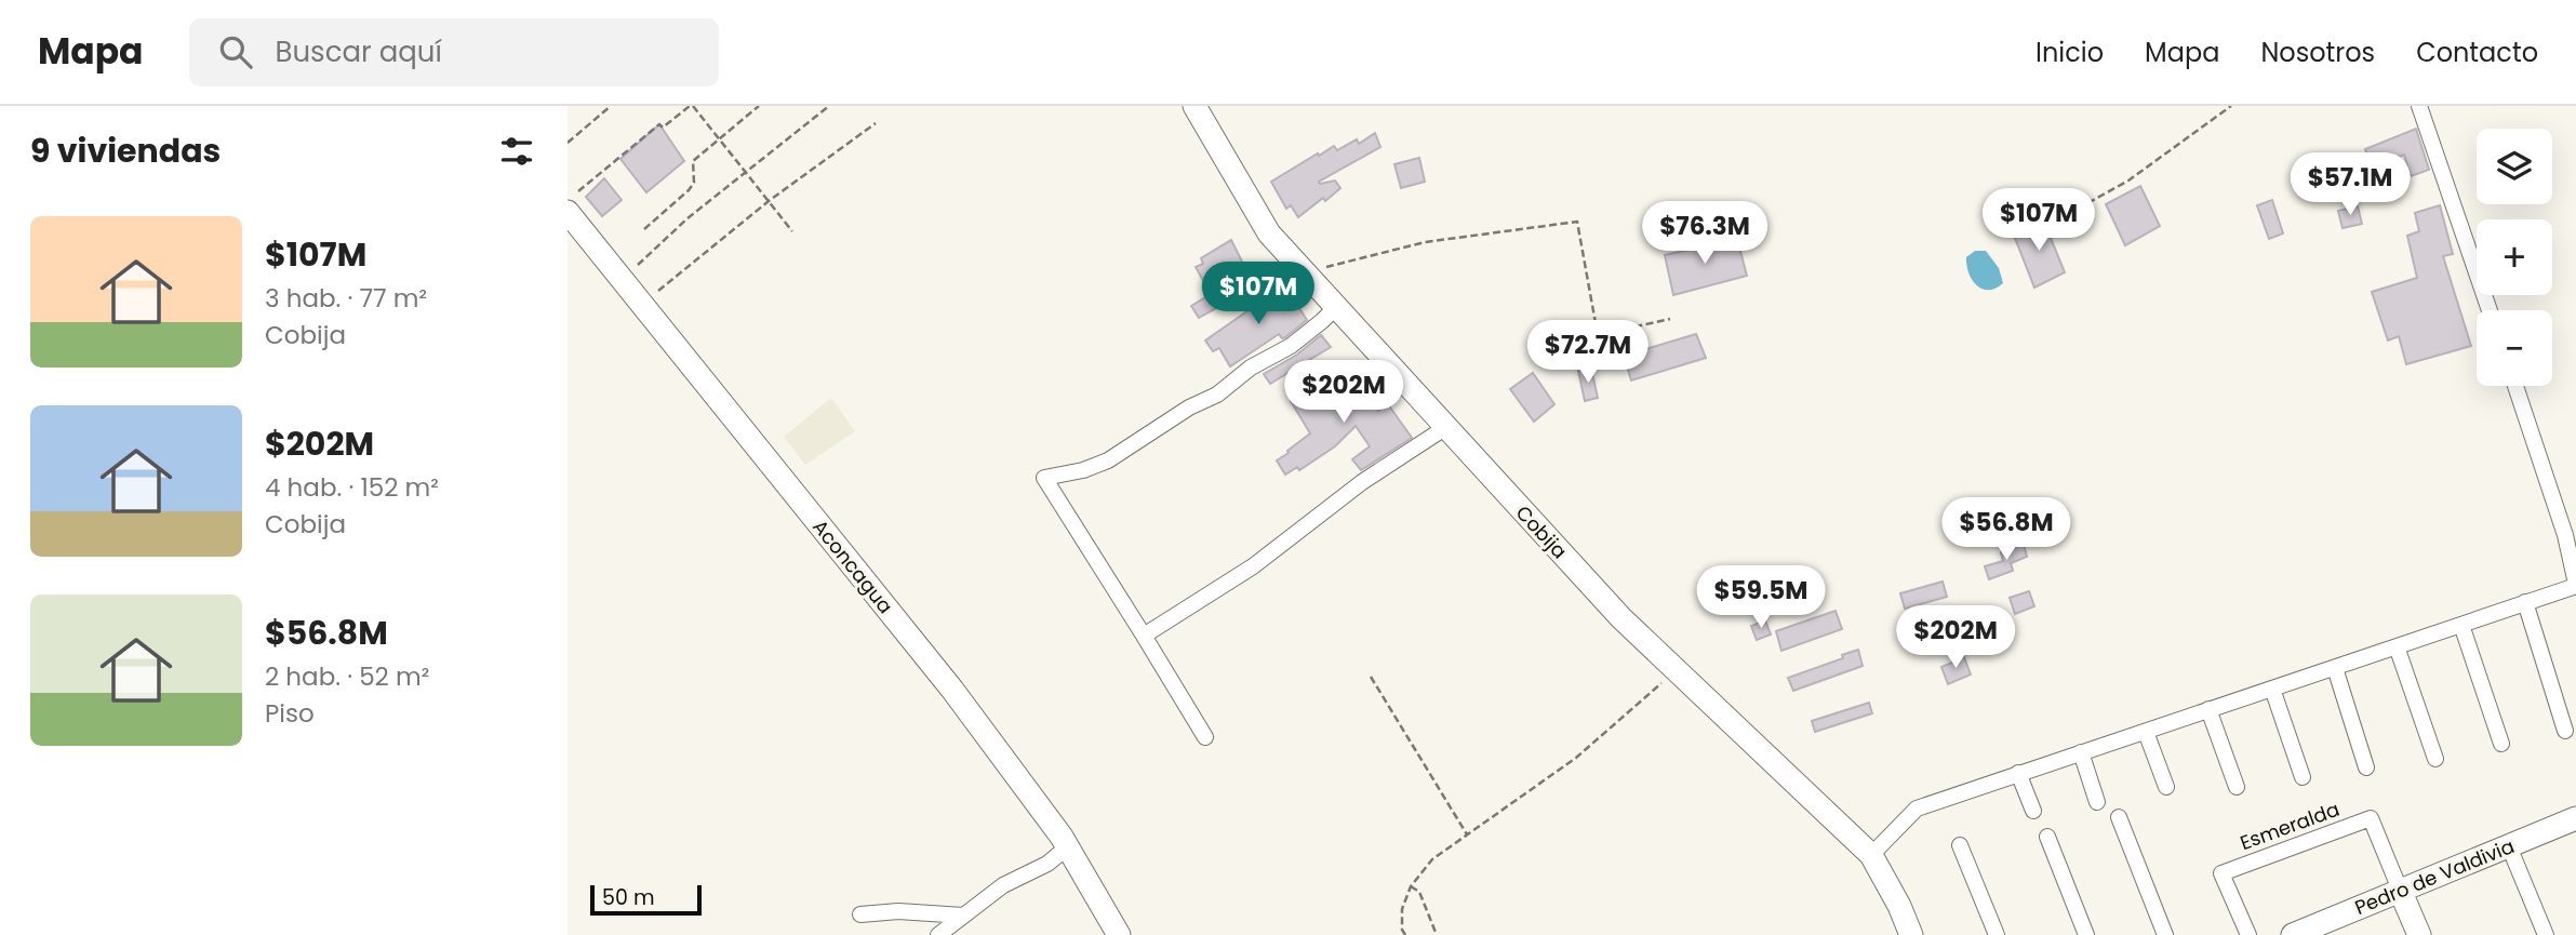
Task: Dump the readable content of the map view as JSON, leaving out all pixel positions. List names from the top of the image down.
{
  "streets": {
    "street": [
      "Cobija",
      "Aconcagua",
      "Esmeralda",
      "Pedro de Valdivia"
    ]
  },
  "crossings": [
    ["Esmeralda", "Pedro de Valdivia"]
  ],
  "scale_bar": "50 m",
  "page": {
    "header": "Mapa",
    "search": "Buscar aquí",
    "nav": [
      "Inicio",
      "Mapa",
      "Nosotros",
      "Contacto"
    ],
    "heading": "9 viviendas",
    "map_buttons": ["+", "−"],
    "price": [
      "$57.1M",
      "$107M",
      "$76.3M",
      "$107M",
      "$72.7M",
      "$202M",
      "$56.8M",
      "$59.5M",
      "$202M"
    ],
    "list": [
      {
        "name": "$107M",
        "note": "3 hab. · 77 m² · Cobija"
      },
      {
        "name": "$202M",
        "note": "4 hab. · 152 m² · Cobija"
      },
      {
        "name": "$56.8M",
        "note": "2 hab. · 52 m² · Piso"
      }
    ],
    "scale": "50 m"
  }
}
